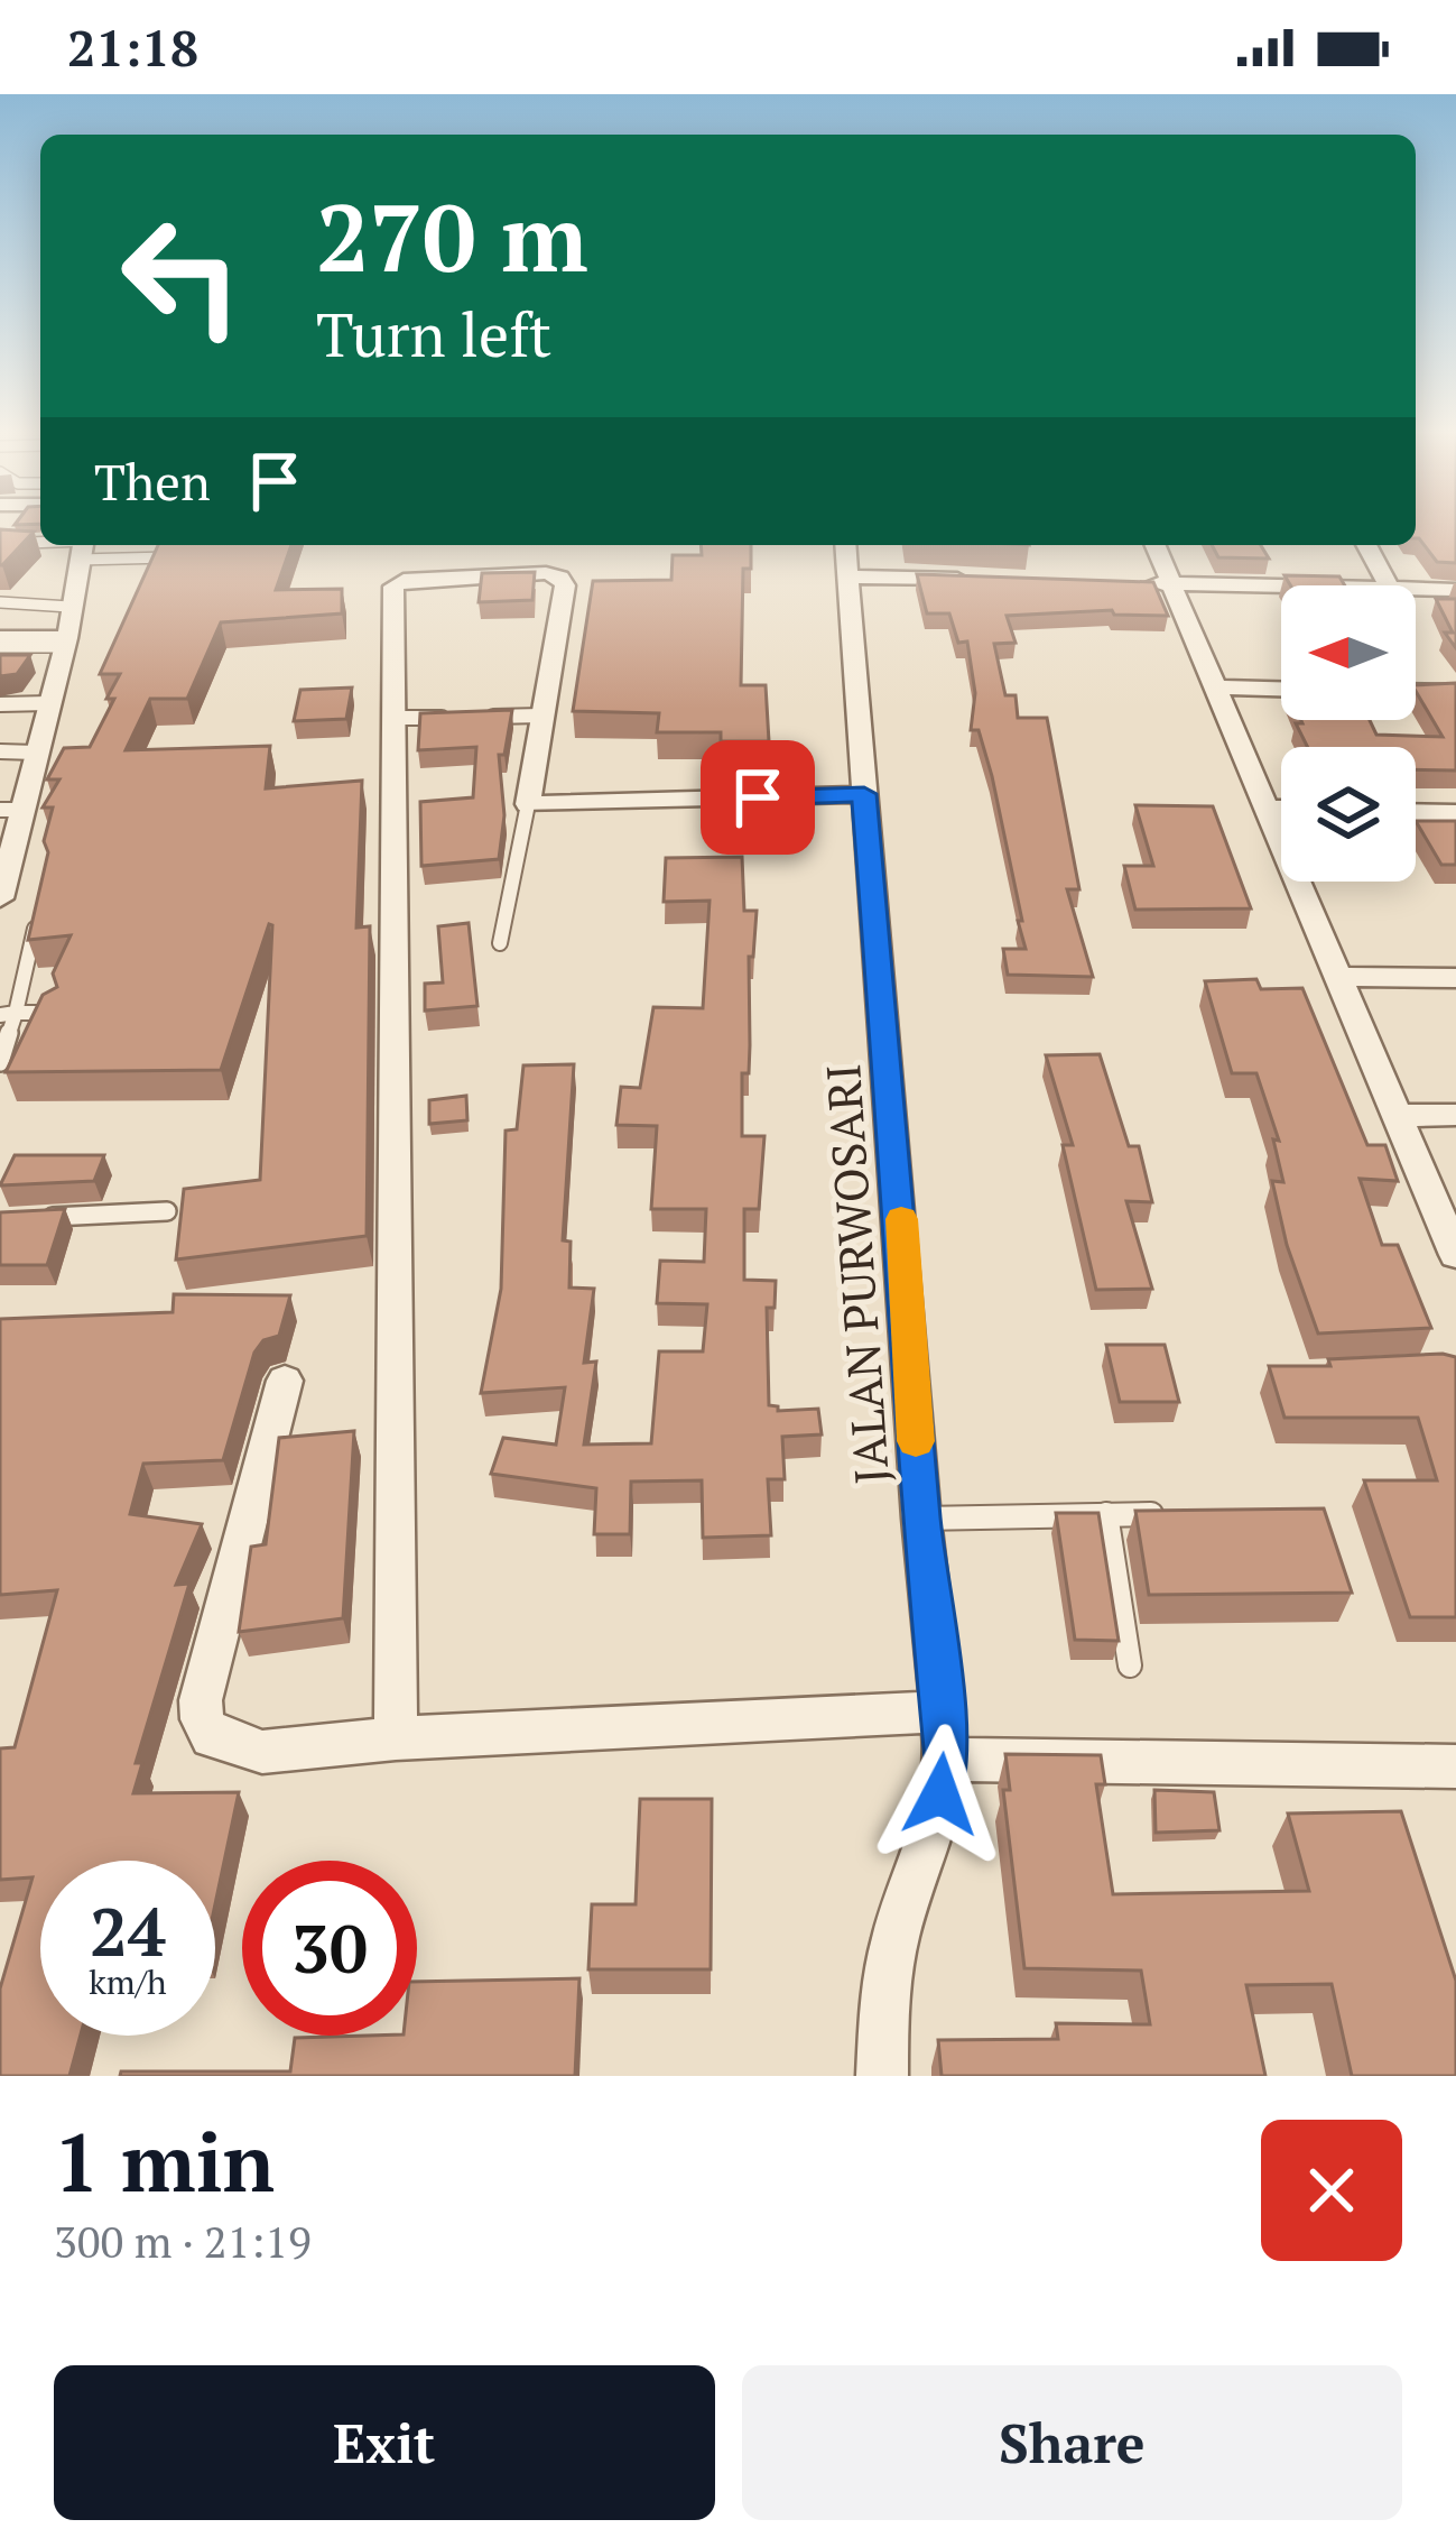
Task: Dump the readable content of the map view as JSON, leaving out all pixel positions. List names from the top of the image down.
{
  "streets": {
    "street": ["JALAN PURWOSARI"]
  },
  "north": "left",
  "page": {
    "status": "21:18",
    "turn": ["270 m", "Turn left"],
    "then": "Then",
    "speed": "24 km/h",
    "limit": "30",
    "heading": ["1 min", "300 m · 21:19"],
    "buttons": ["Exit", "Share"]
  }
}
